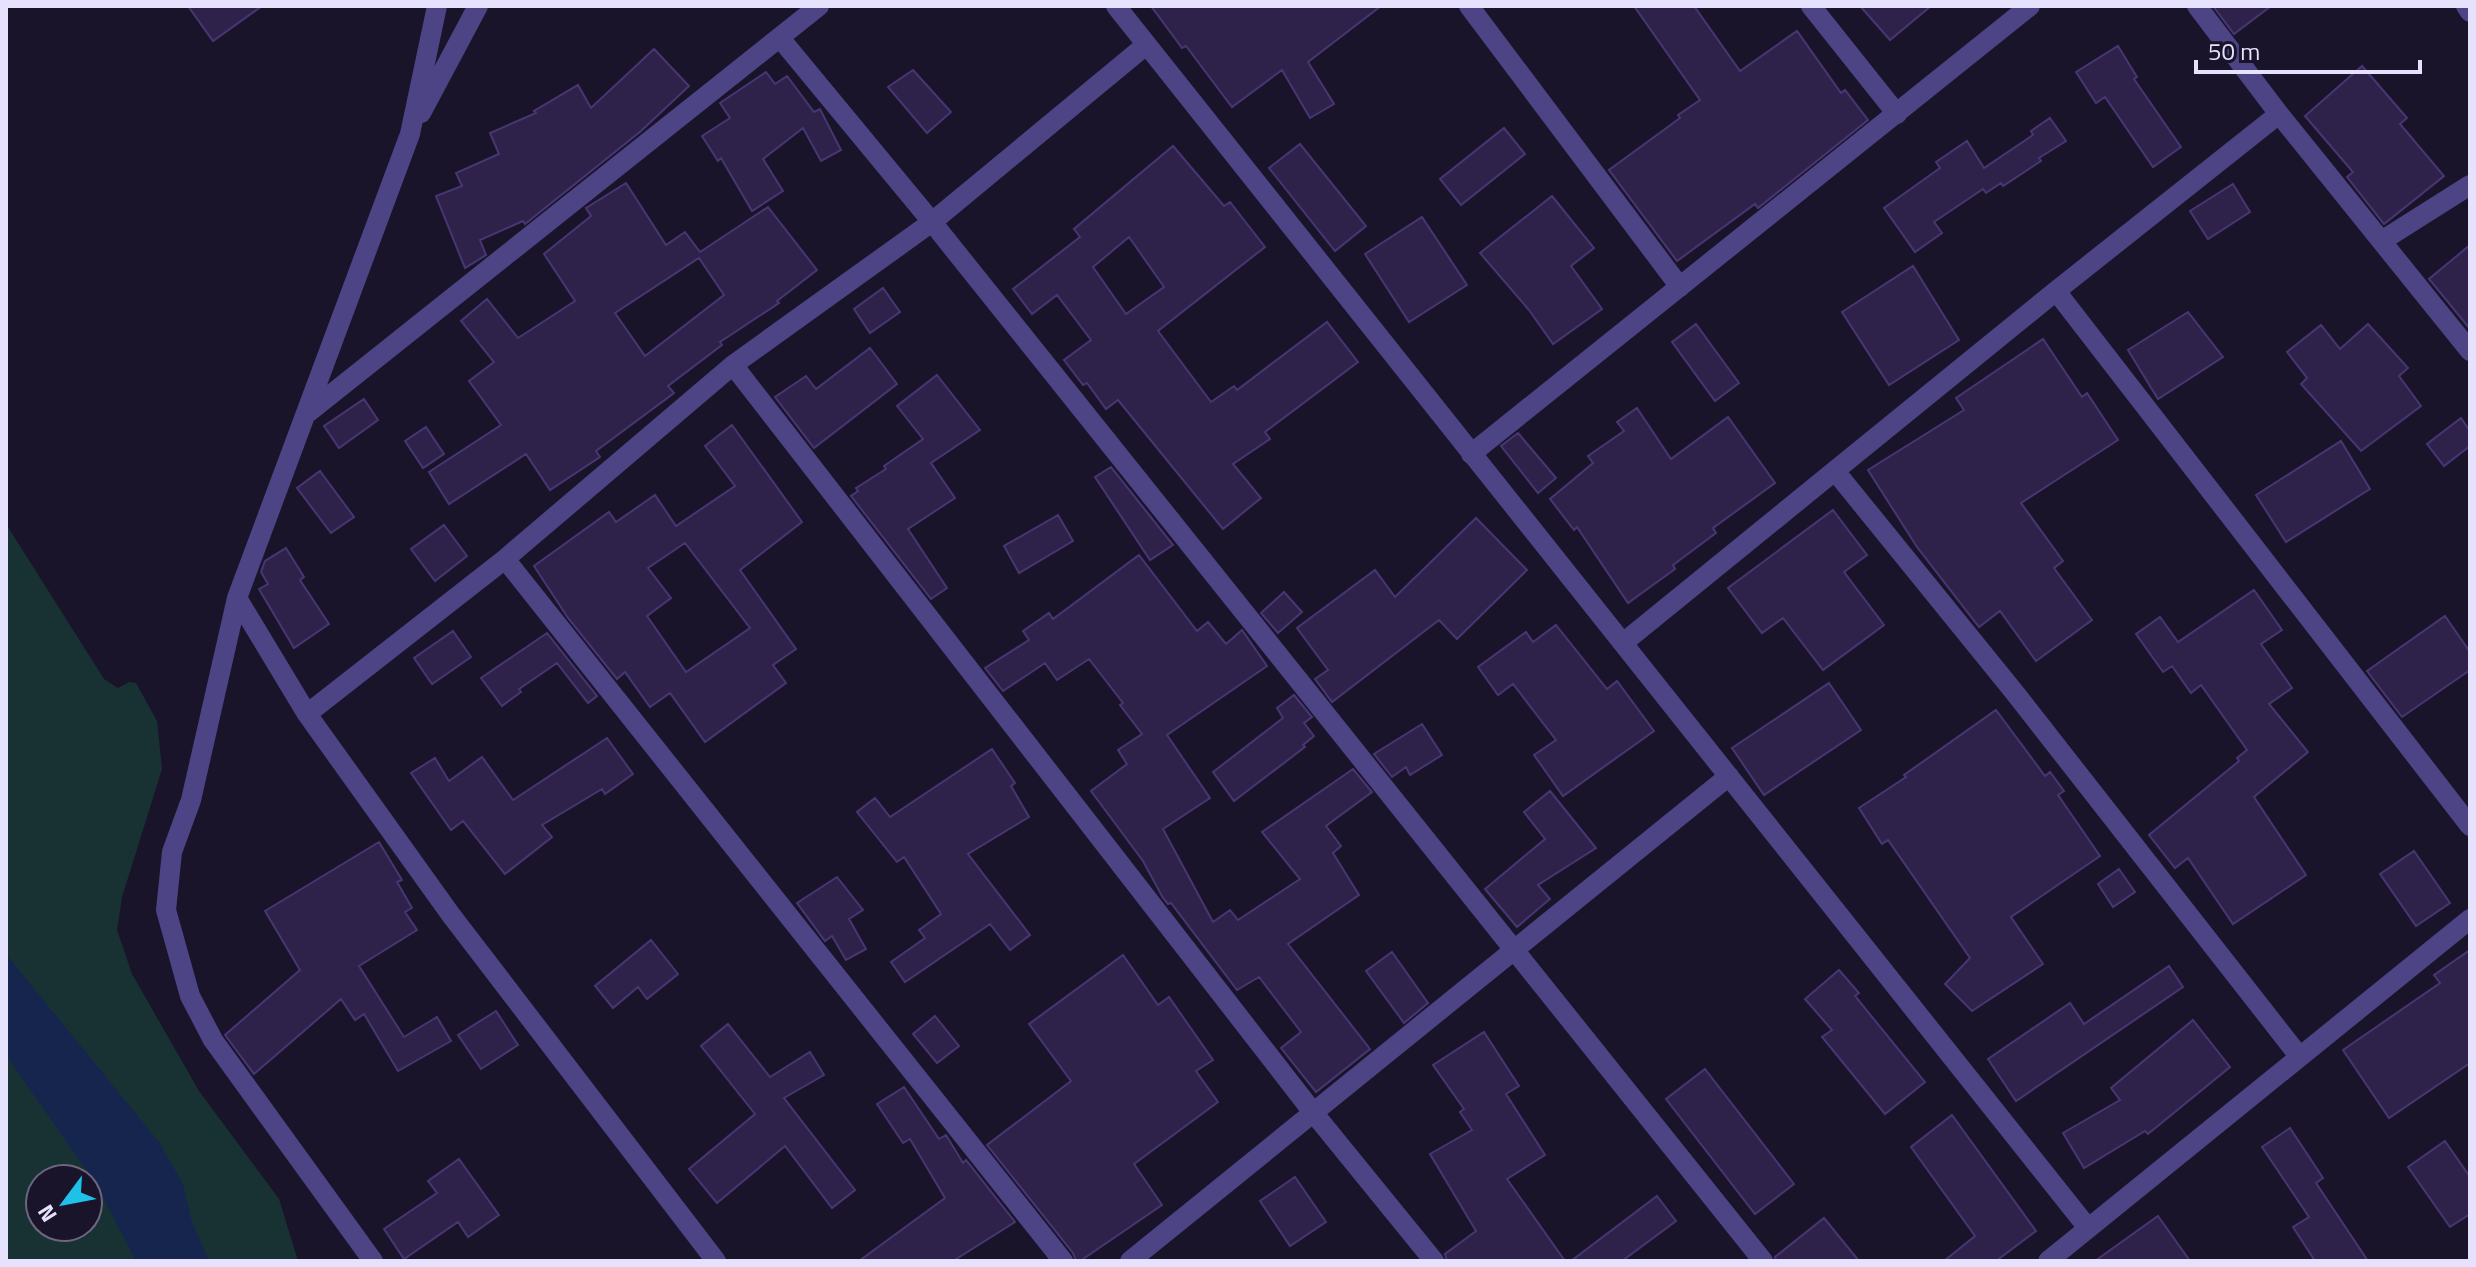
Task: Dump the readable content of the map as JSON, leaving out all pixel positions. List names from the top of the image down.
{
  "scale_bar": "50 m",
  "north": "bottom left"
}
